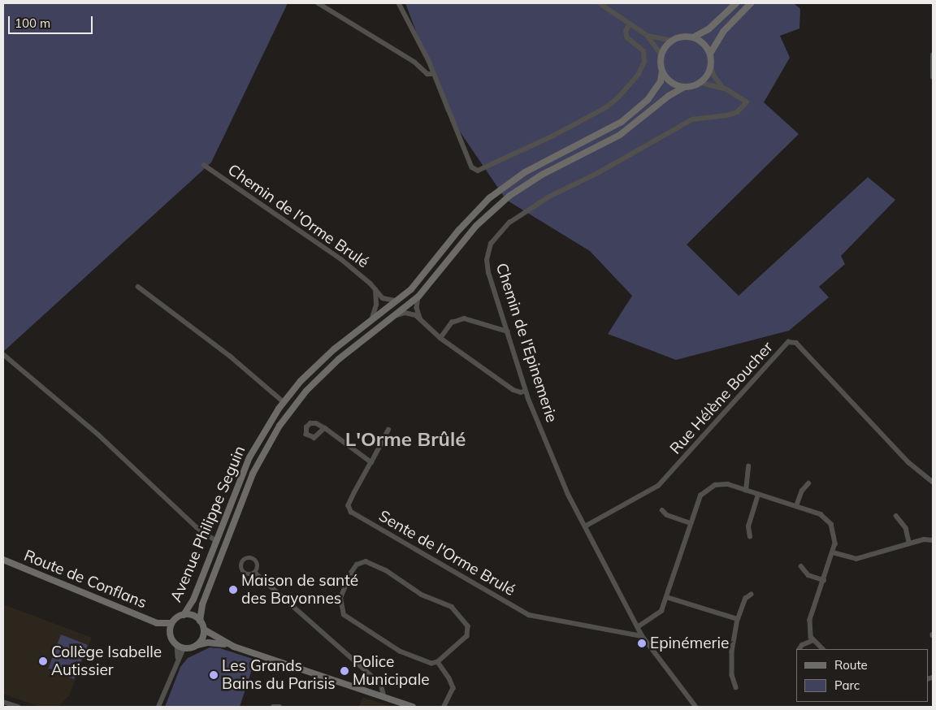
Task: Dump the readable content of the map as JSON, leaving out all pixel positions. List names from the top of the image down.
{
  "streets": {
    "main road": ["Avenue Philippe Seguin", "Route de Conflans"],
    "street": [
      "Chemin de l'Orme Brulé",
      "Chemin de l'Epinemerie",
      "Rue Hélène Boucher",
      "Sente de l'Orme Brulé"
    ]
  },
  "crossings": [
    ["Chemin de l'Orme Brulé", "Avenue Philippe Seguin"],
    ["Chemin de l'Epinemerie", "Rue Hélène Boucher"],
    ["Chemin de l'Epinemerie", "Sente de l'Orme Brulé"],
    ["Avenue Philippe Seguin", "Route de Conflans"]
  ],
  "districts": ["L'Orme Brûlé"],
  "places": [
    "Maison de santé des Bayonnes",
    "Epinémerie",
    "Collège Isabelle Autissier",
    "Police Municipale",
    "Les Grands Bains du Parisis"
  ],
  "legend": ["Route", "Parc"],
  "scale_bar": "100 m"
}
